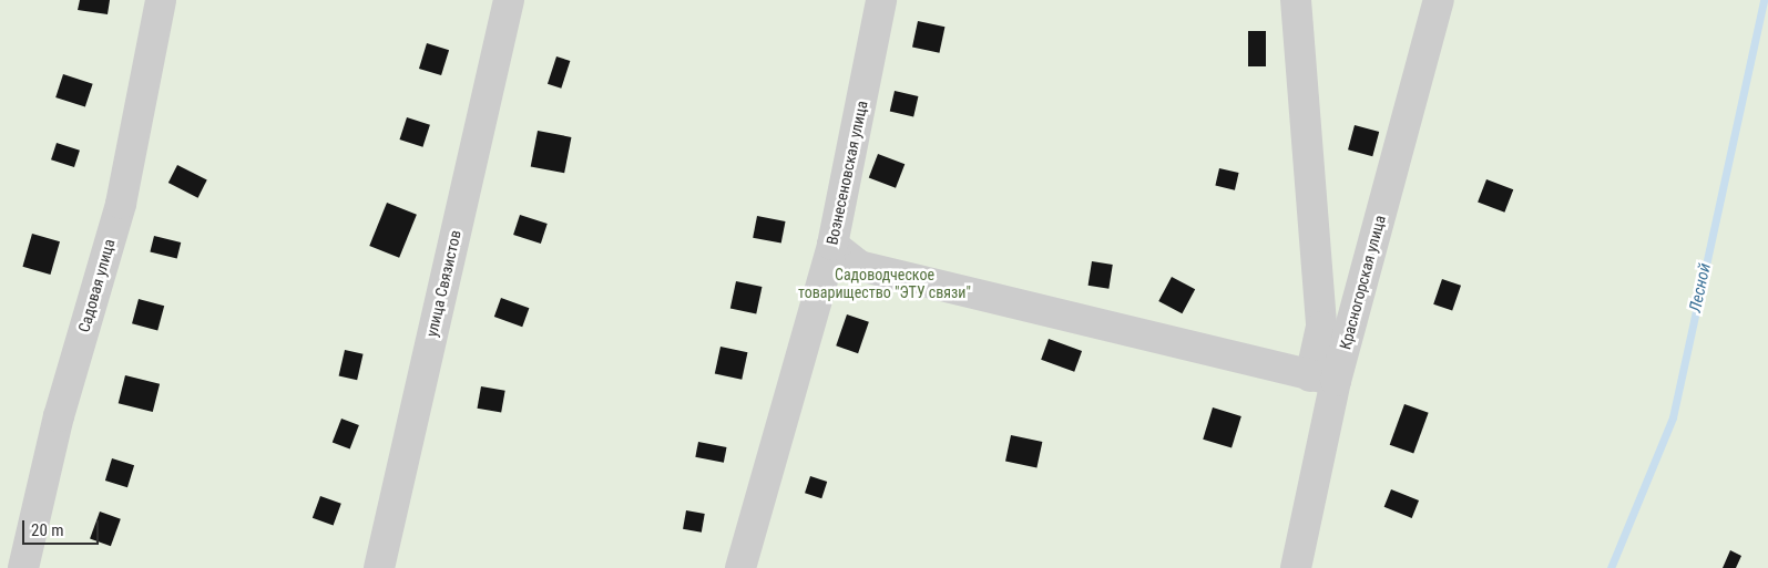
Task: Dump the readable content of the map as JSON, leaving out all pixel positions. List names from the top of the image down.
{
  "streets": {
    "street": [
      "Вознесеновская улица",
      "Красногорская улица",
      "улица Связистов",
      "Садовая улица"
    ]
  },
  "water": ["Лесной"],
  "parks": ["Садоводческое товарищество \"ЭТУ связи\""],
  "scale_bar": "20 m"
}
